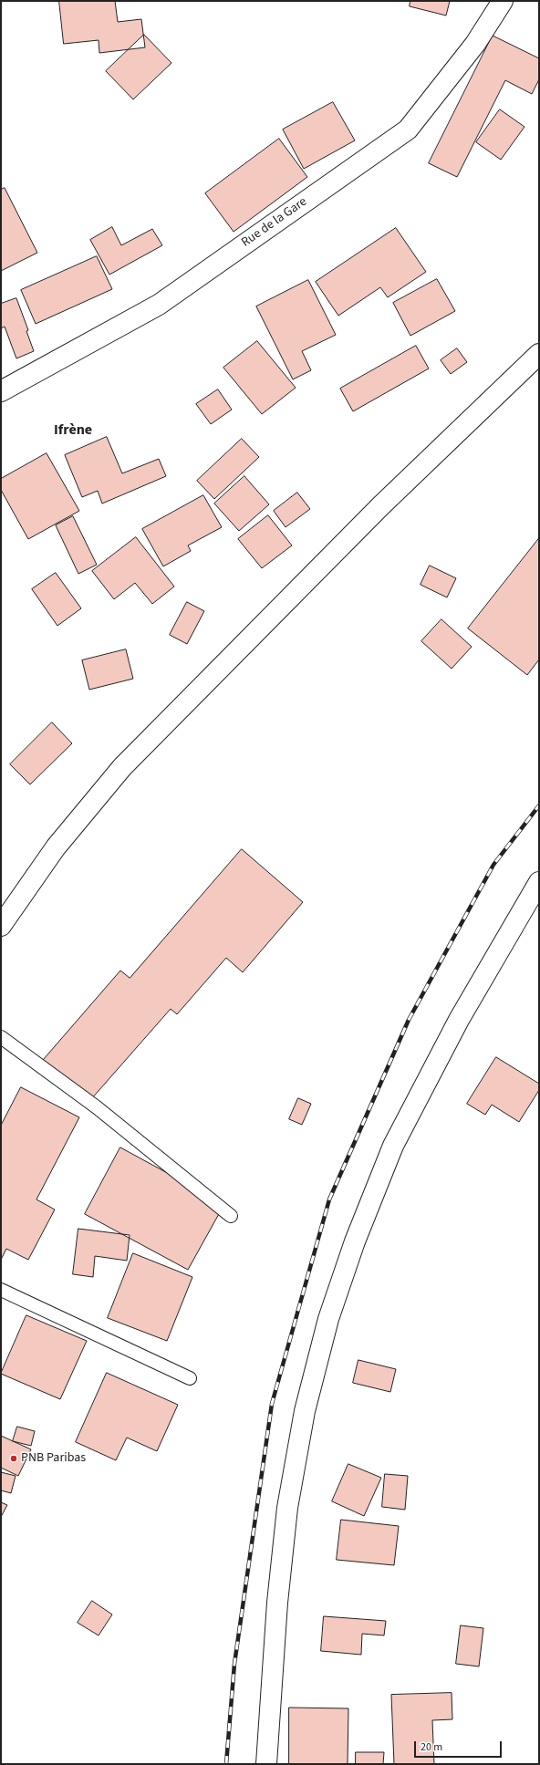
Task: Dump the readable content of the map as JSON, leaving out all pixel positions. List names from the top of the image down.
{
  "streets": {
    "main road": ["Rue de la Gare"]
  },
  "districts": ["Ifrène"],
  "places": ["PNB Paribas"],
  "scale_bar": "20 m"
}
